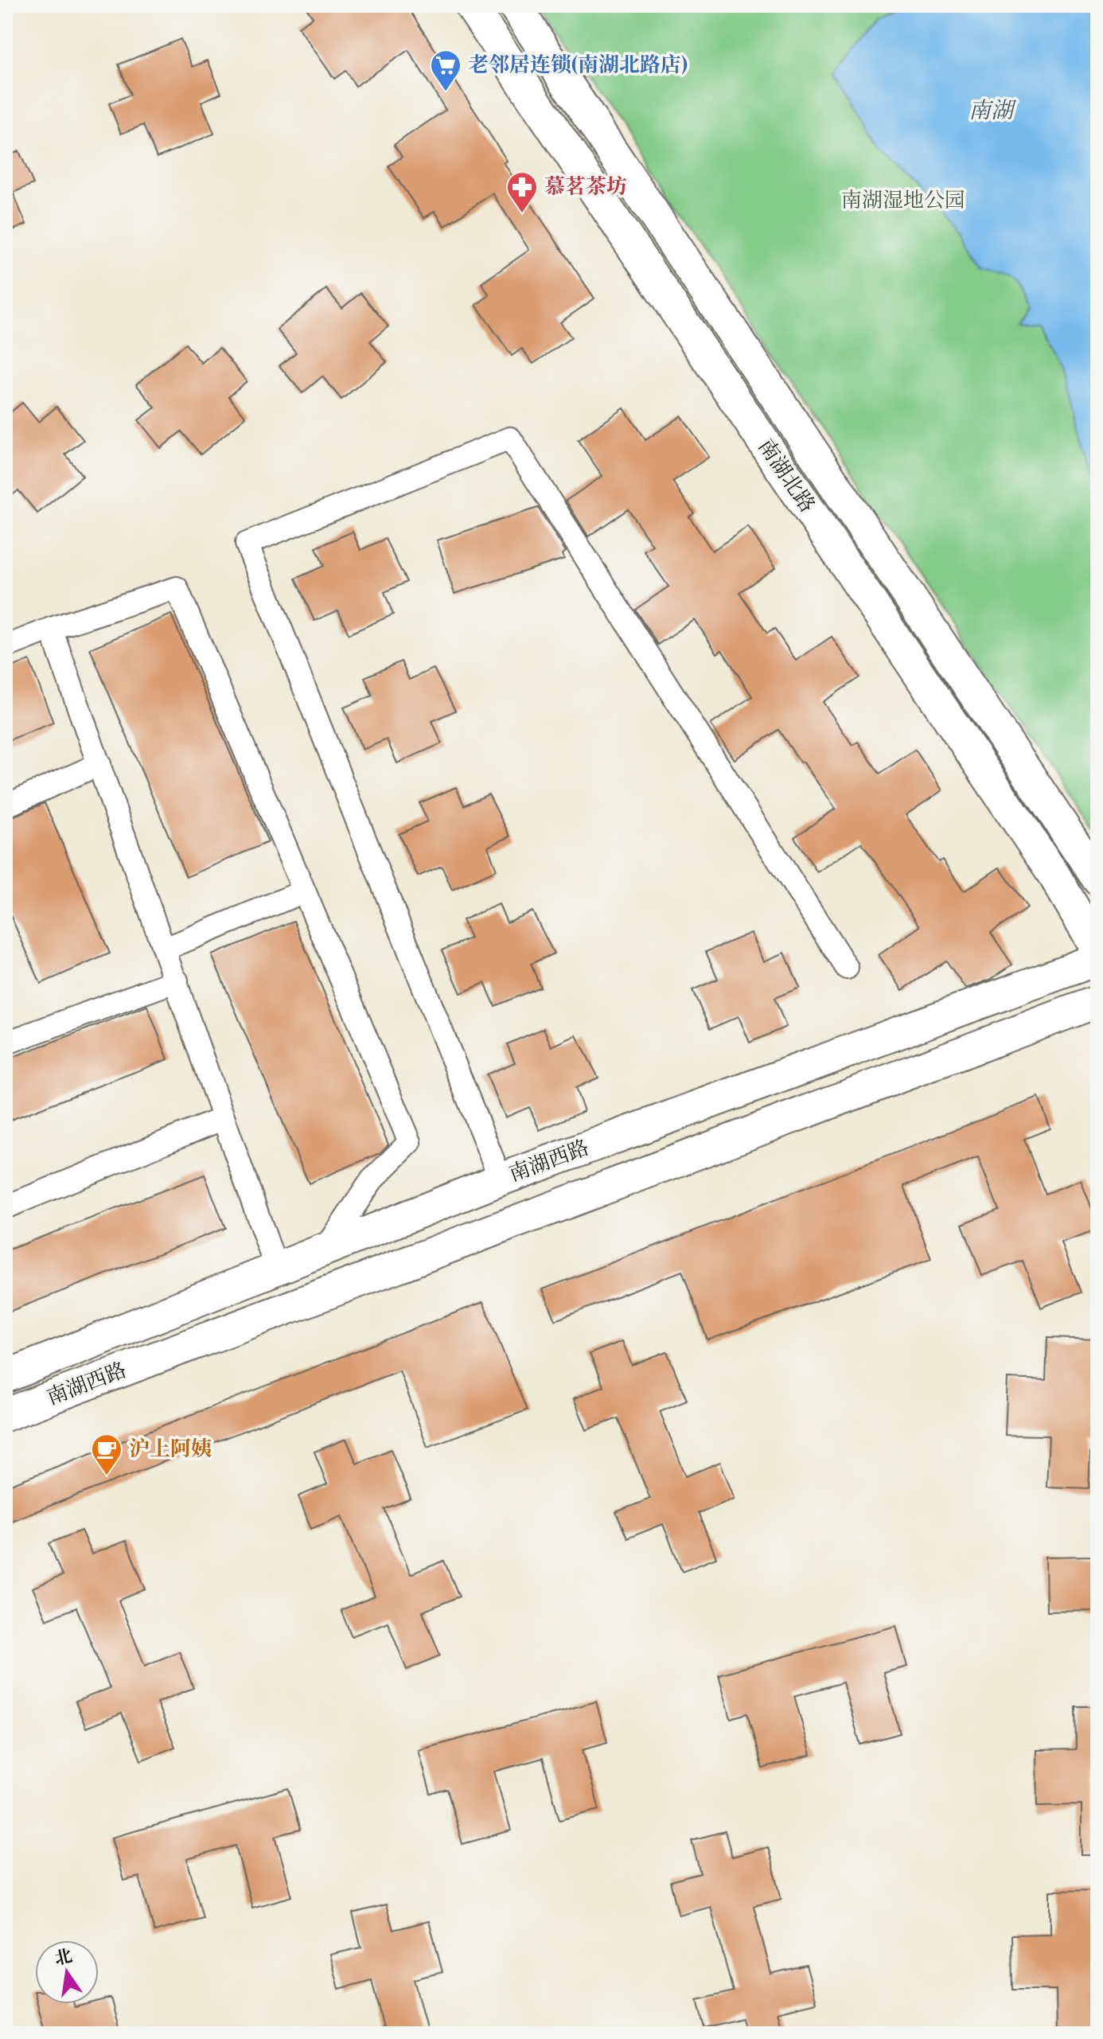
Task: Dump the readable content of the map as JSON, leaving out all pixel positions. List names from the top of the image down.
{
  "streets": {
    "main road": ["南湖北路", "南湖西路"]
  },
  "water": ["南湖"],
  "parks": ["南湖湿地公园"],
  "places": {
    "supermarket": ["老邻居连锁(南湖北路店)"],
    "pharmacy": ["慕茗茶坊"],
    "cafe": ["沪上阿姨"]
  },
  "north": "top"
}
